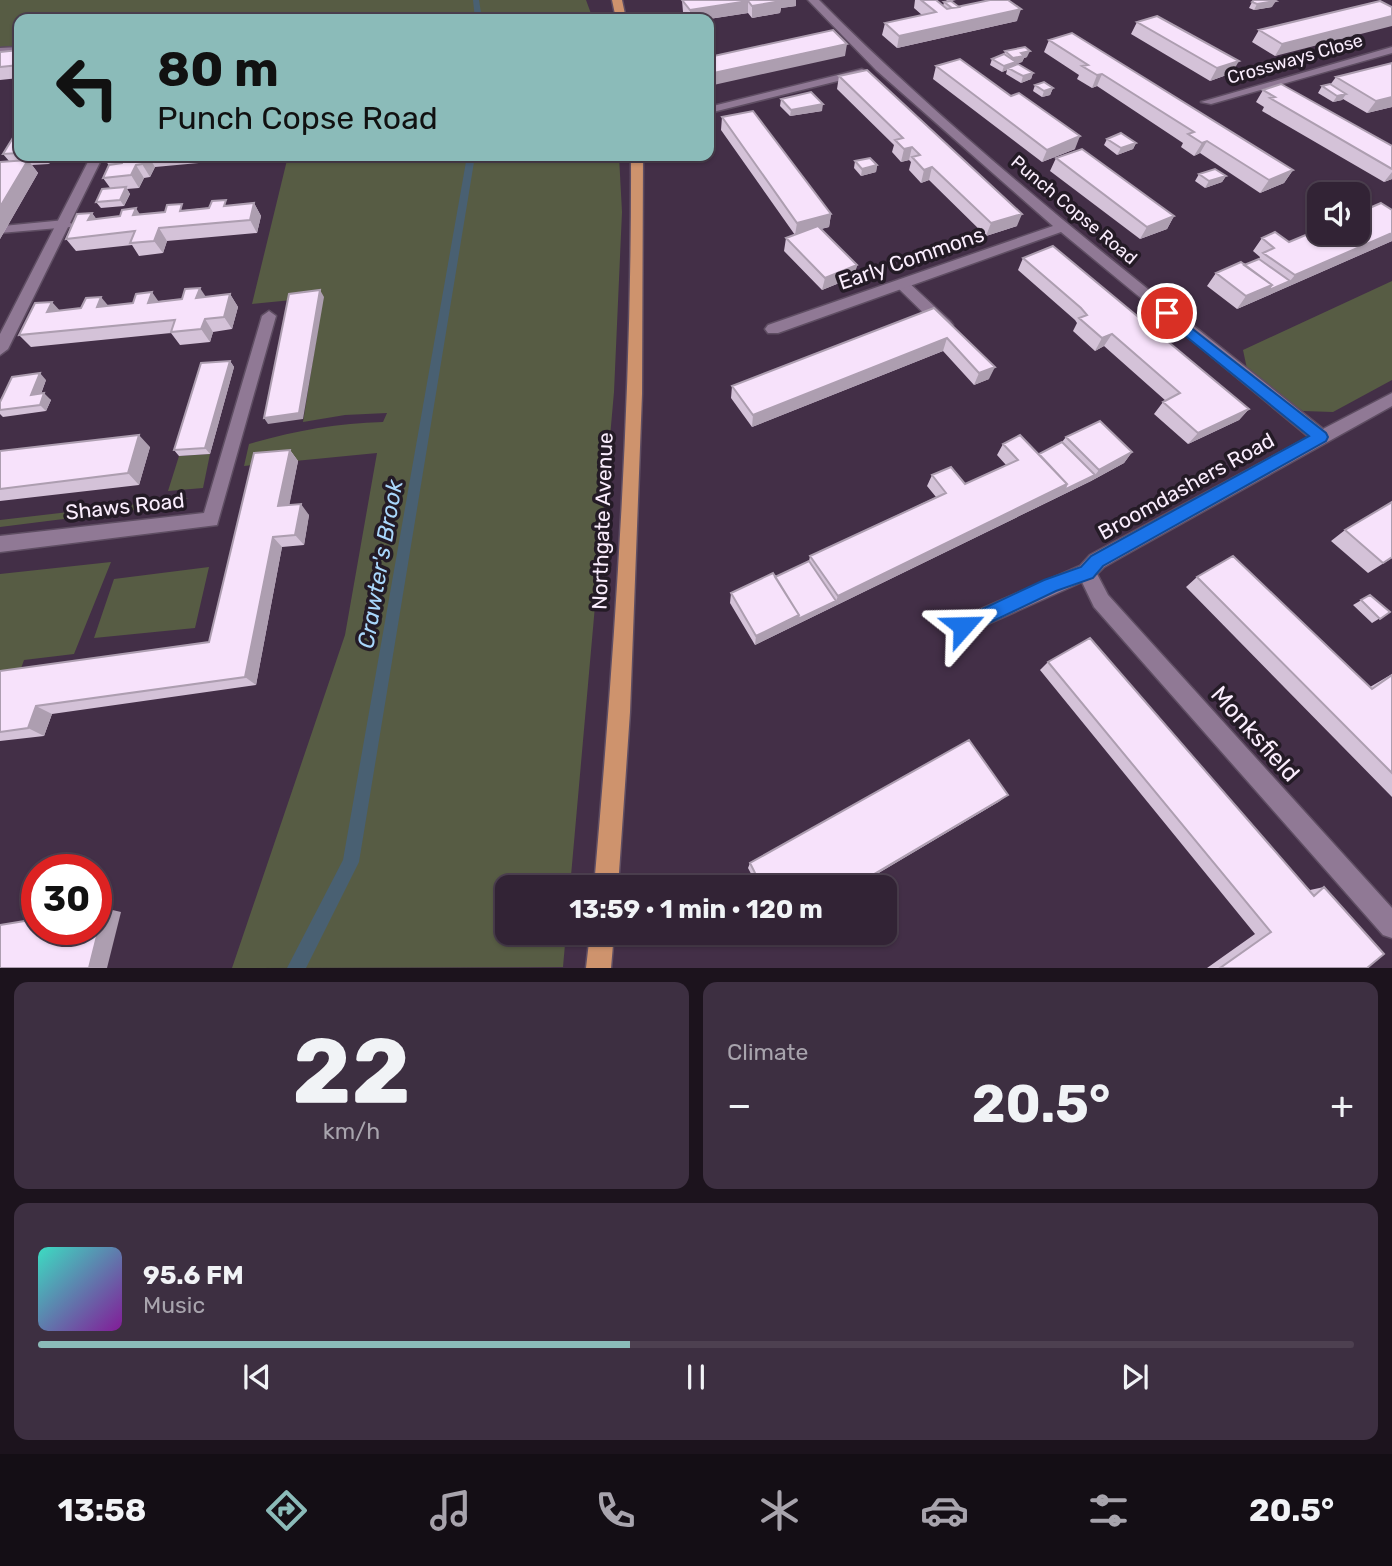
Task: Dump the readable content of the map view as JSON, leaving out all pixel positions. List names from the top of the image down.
{
  "streets": {
    "main road": ["Northgate Avenue"],
    "street": [
      "Crossways Close",
      "Punch Copse Road",
      "Early Commons",
      "Broomdashers Road",
      "Shaws Road",
      "Monksfield"
    ]
  },
  "crossings": [
    ["Punch Copse Road", "Early Commons"],
    ["Punch Copse Road", "Broomdashers Road"],
    ["Broomdashers Road", "Monksfield"]
  ],
  "water": ["Crawter's Brook"],
  "page": {
    "turn": ["80 m", "Punch Copse Road"],
    "limit": "30",
    "trip": "13:59 · 1 min · 120 m",
    "tile": [
      ["22", "km/h"],
      "Climate"
    ],
    "heat": ["−", "20.5°", "+"],
    "song": ["95.6 FM", "Music"],
    "tabs": ["13:58", "20.5°"]
  }
}
